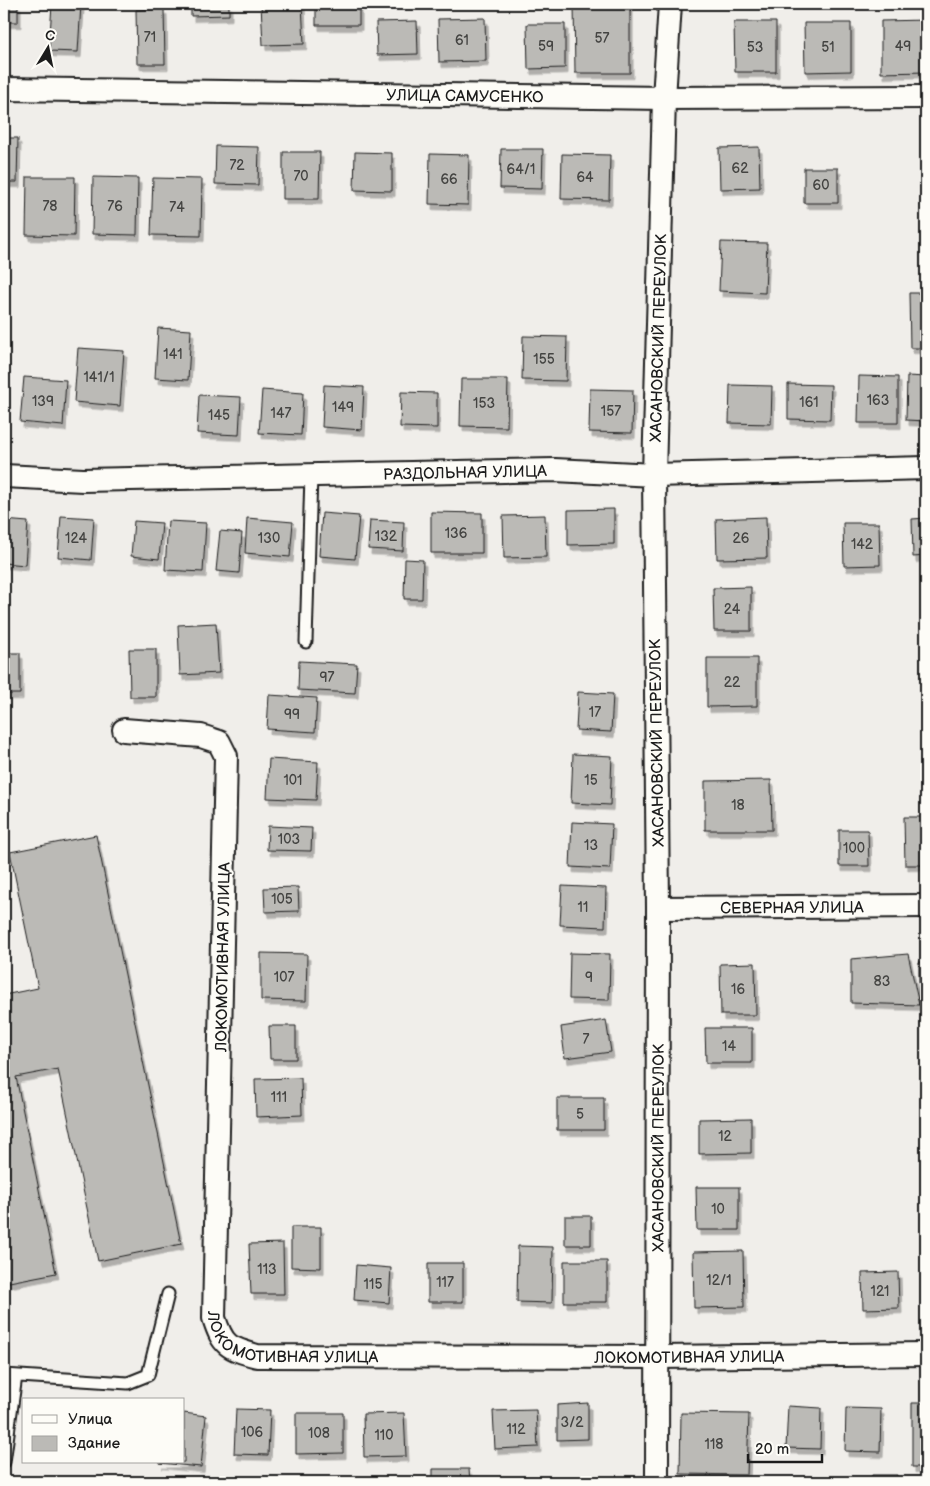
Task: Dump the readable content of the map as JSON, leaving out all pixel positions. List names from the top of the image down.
{
  "streets": {
    "street": [
      "УЛИЦА САМУСЕНКО",
      "ХАСАНОВСКИЙ ПЕРЕУЛОК",
      "РАЗДОЛЬНАЯ УЛИЦА",
      "СЕВЕРНАЯ УЛИЦА",
      "ЛОКОМОТИВНАЯ УЛИЦА"
    ]
  },
  "crossings": [
    ["УЛИЦА САМУСЕНКО", "ХАСАНОВСКИЙ ПЕРЕУЛОК"],
    ["ХАСАНОВСКИЙ ПЕРЕУЛОК", "РАЗДОЛЬНАЯ УЛИЦА"],
    ["ХАСАНОВСКИЙ ПЕРЕУЛОК", "СЕВЕРНАЯ УЛИЦА"],
    ["ХАСАНОВСКИЙ ПЕРЕУЛОК", "ЛОКОМОТИВНАЯ УЛИЦА"]
  ],
  "house_numbers": [
    "71",
    "57",
    "61",
    "59",
    "49",
    "53",
    "51",
    "72",
    "62",
    "64/1",
    "70",
    "64",
    "66",
    "60",
    "78",
    "76",
    "74",
    "141",
    "155",
    "141/1",
    "163",
    "139",
    "161",
    "153",
    "149",
    "157",
    "147",
    "145",
    "136",
    "132",
    "124",
    "130",
    "26",
    "142",
    "24",
    "97",
    "22",
    "17",
    "99",
    "101",
    "15",
    "18",
    "103",
    "13",
    "100",
    "105",
    "11",
    "107",
    "9",
    "83",
    "16",
    "7",
    "14",
    "111",
    "5",
    "12",
    "10",
    "113",
    "12/1",
    "117",
    "115",
    "121",
    "3/2",
    "112",
    "106",
    "108",
    "110",
    "118"
  ],
  "legend": ["Улица", "Здание"],
  "scale_bar": "20 m",
  "north": "top"
}
